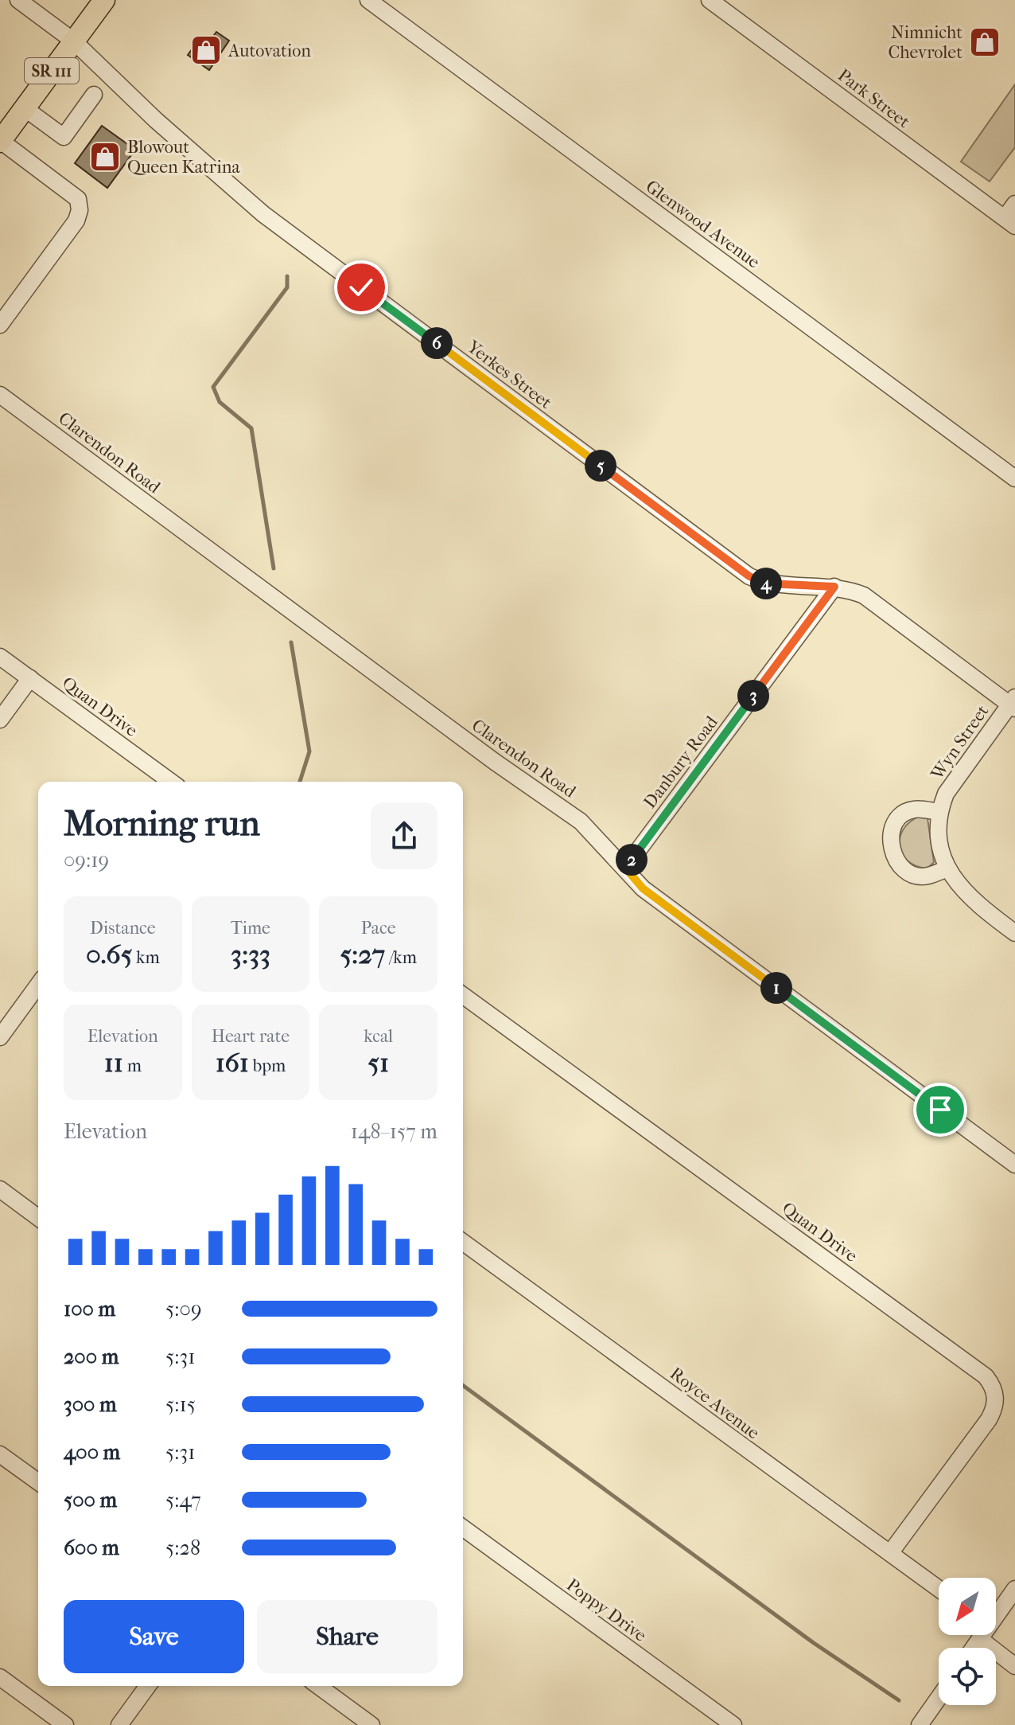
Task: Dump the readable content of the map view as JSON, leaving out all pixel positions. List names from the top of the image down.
{
  "streets": {
    "main road": ["SR 111"],
    "street": [
      "Park Street",
      "Glenwood Avenue",
      "Yerkes Street",
      "Clarendon Road",
      "Quan Drive",
      "Wyn Street",
      "Danbury Road",
      "Royce Avenue",
      "Poppy Drive"
    ]
  },
  "crossings": [
    ["SR 111", "Yerkes Street"],
    ["Yerkes Street", "Wyn Street"],
    ["Yerkes Street", "Danbury Road"],
    ["Clarendon Road", "Danbury Road"],
    ["Quan Drive", "Royce Avenue"]
  ],
  "places": {
    "shop": ["Nimnicht Chevrolet", "Autovation", "Blowout Queen Katrina"]
  },
  "north": "bottom left",
  "page": {
    "pins": [
      "6",
      "5",
      "4",
      "3",
      "2",
      "1"
    ],
    "heading": ["Morning run", "09:19"],
    "stats": [
      ["Distance", "0.65 km"],
      ["Time", "3:33"],
      ["Pace", "5:27 /km"],
      ["Elevation", "11 m"],
      ["Heart rate", "161 bpm"],
      ["kcal", "51"]
    ],
    "chart": ["Elevation", "148–157 m"],
    "list": [
      {
        "name": "100 m",
        "note": "5:09"
      },
      {
        "name": "200 m",
        "note": "5:31"
      },
      {
        "name": "300 m",
        "note": "5:15"
      },
      {
        "name": "400 m",
        "note": "5:31"
      },
      {
        "name": "500 m",
        "note": "5:47"
      },
      {
        "name": "600 m",
        "note": "5:28"
      }
    ],
    "buttons": ["Save", "Share"]
  }
}
